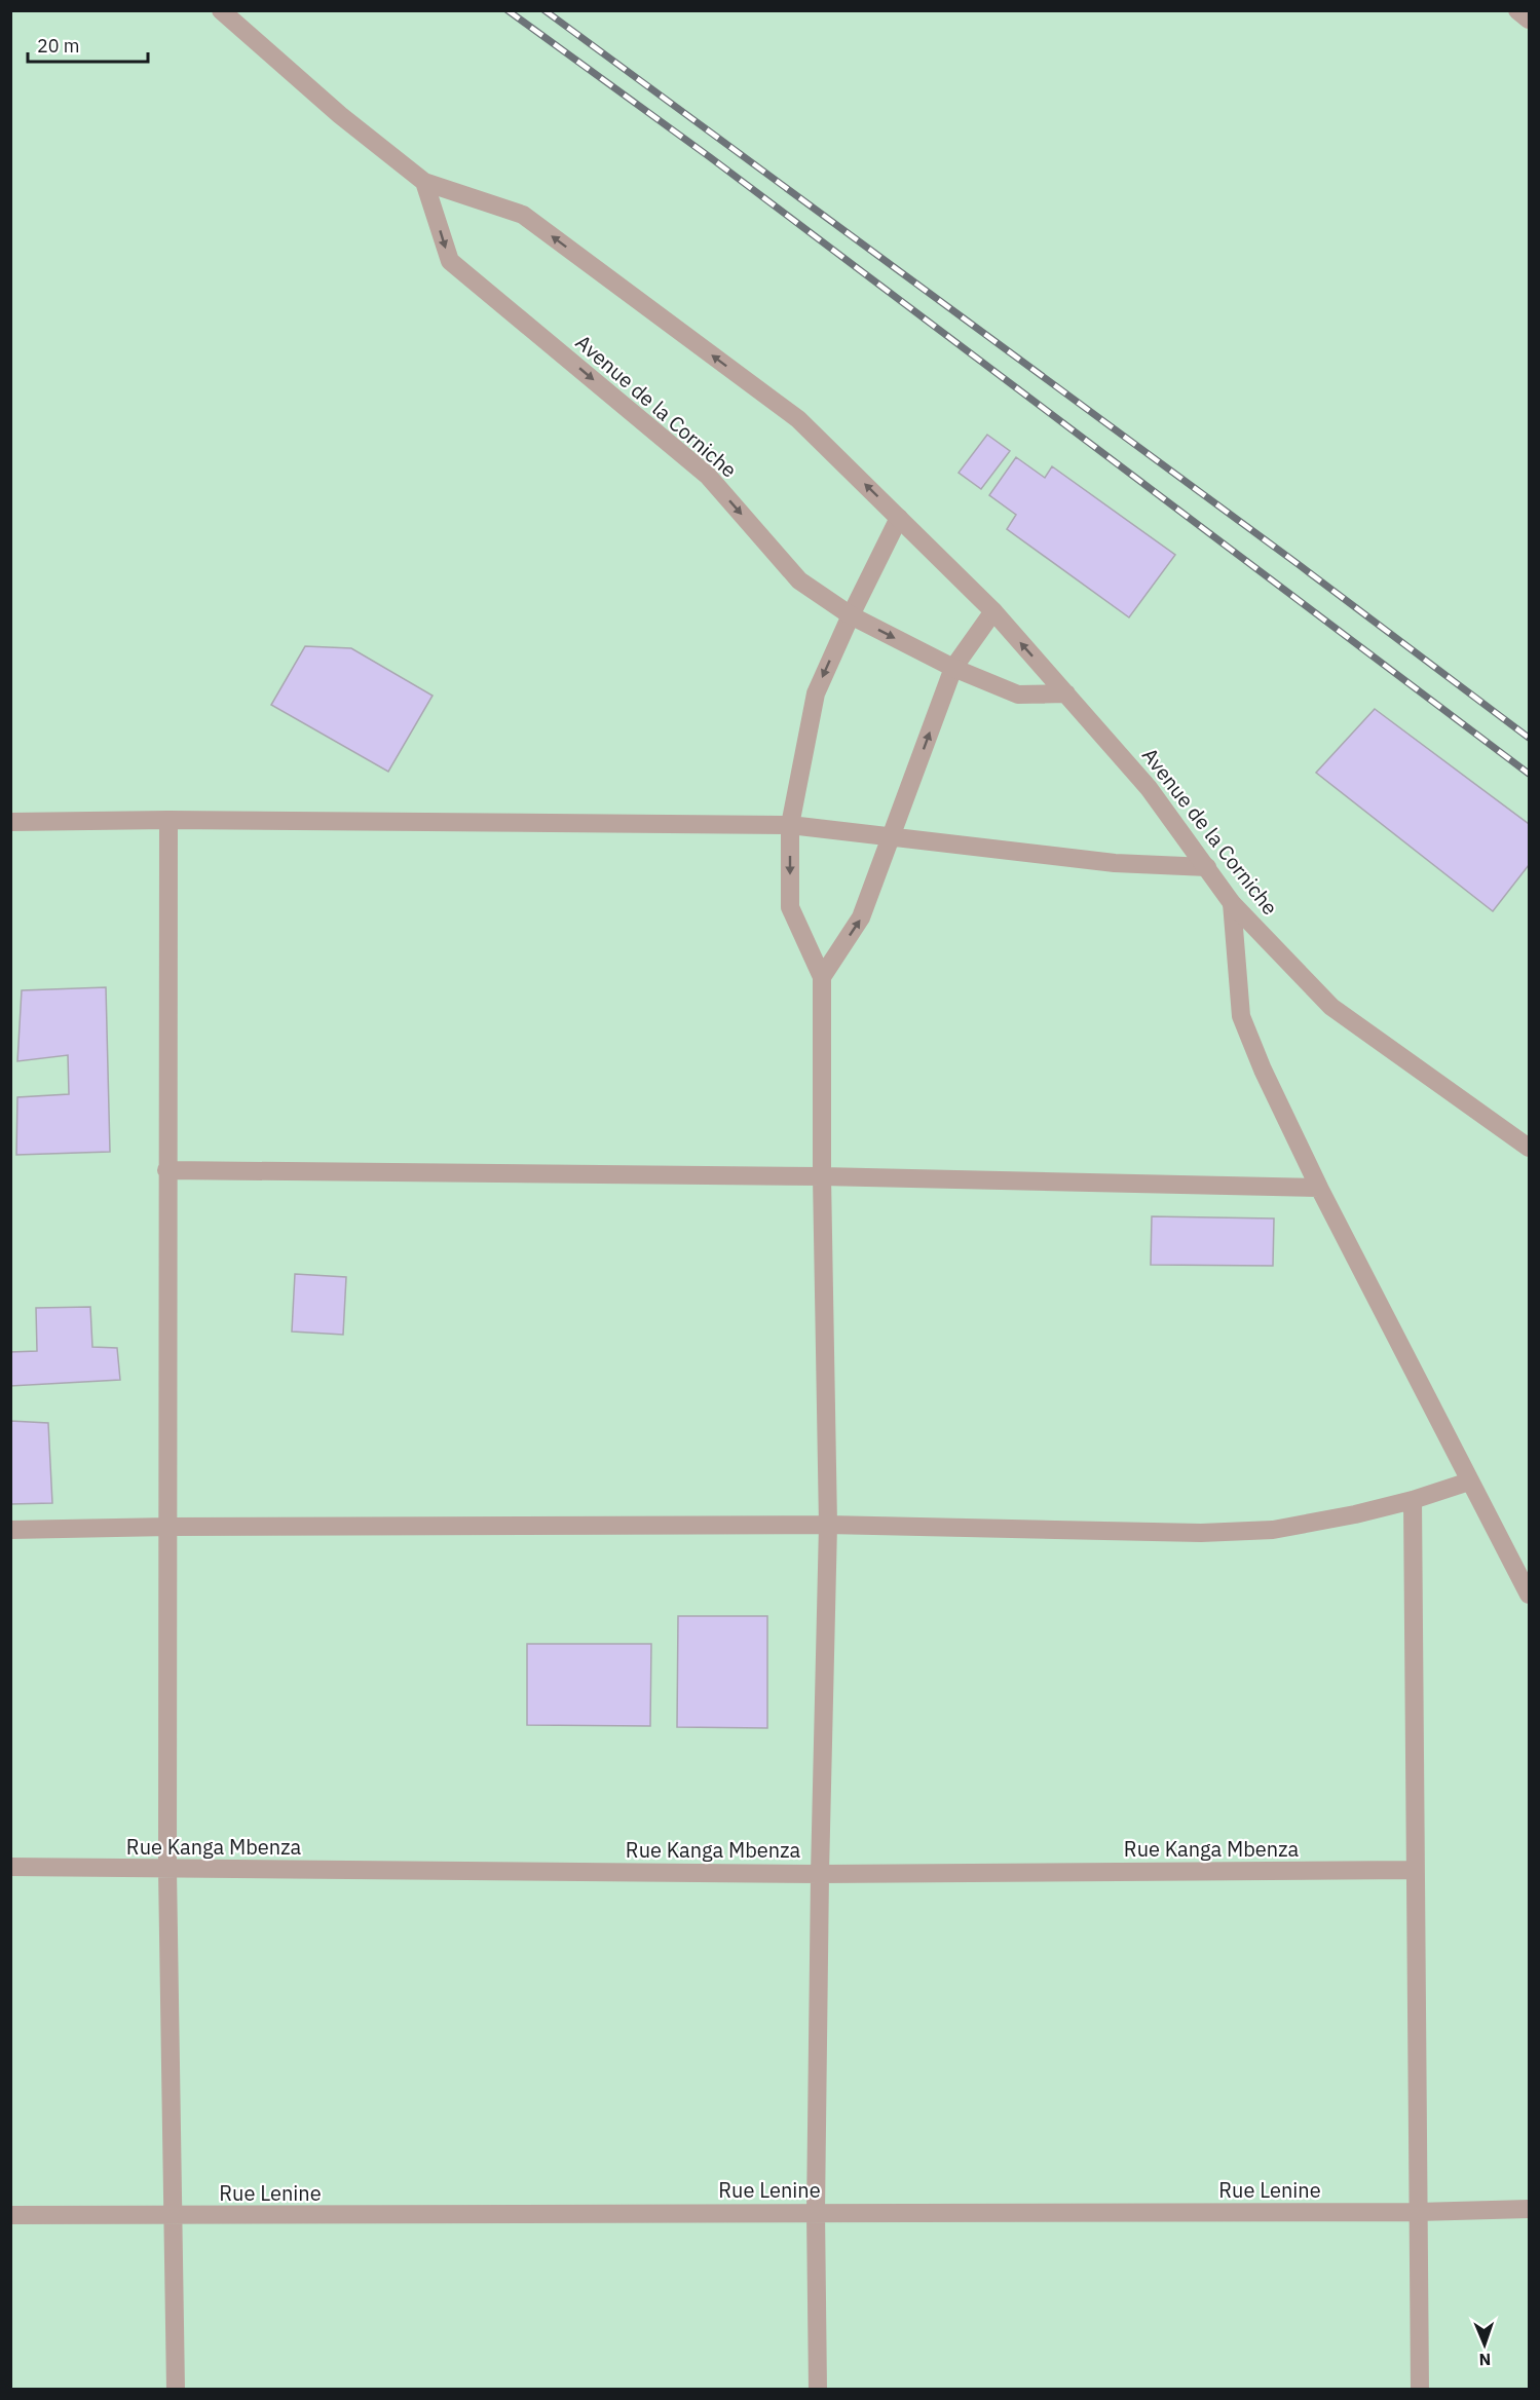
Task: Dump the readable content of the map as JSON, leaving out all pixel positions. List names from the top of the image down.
{
  "streets": {
    "street": ["Avenue de la Corniche", "Rue Kanga Mbenza", "Rue Lenine"]
  },
  "scale_bar": "20 m",
  "north": "bottom"
}
